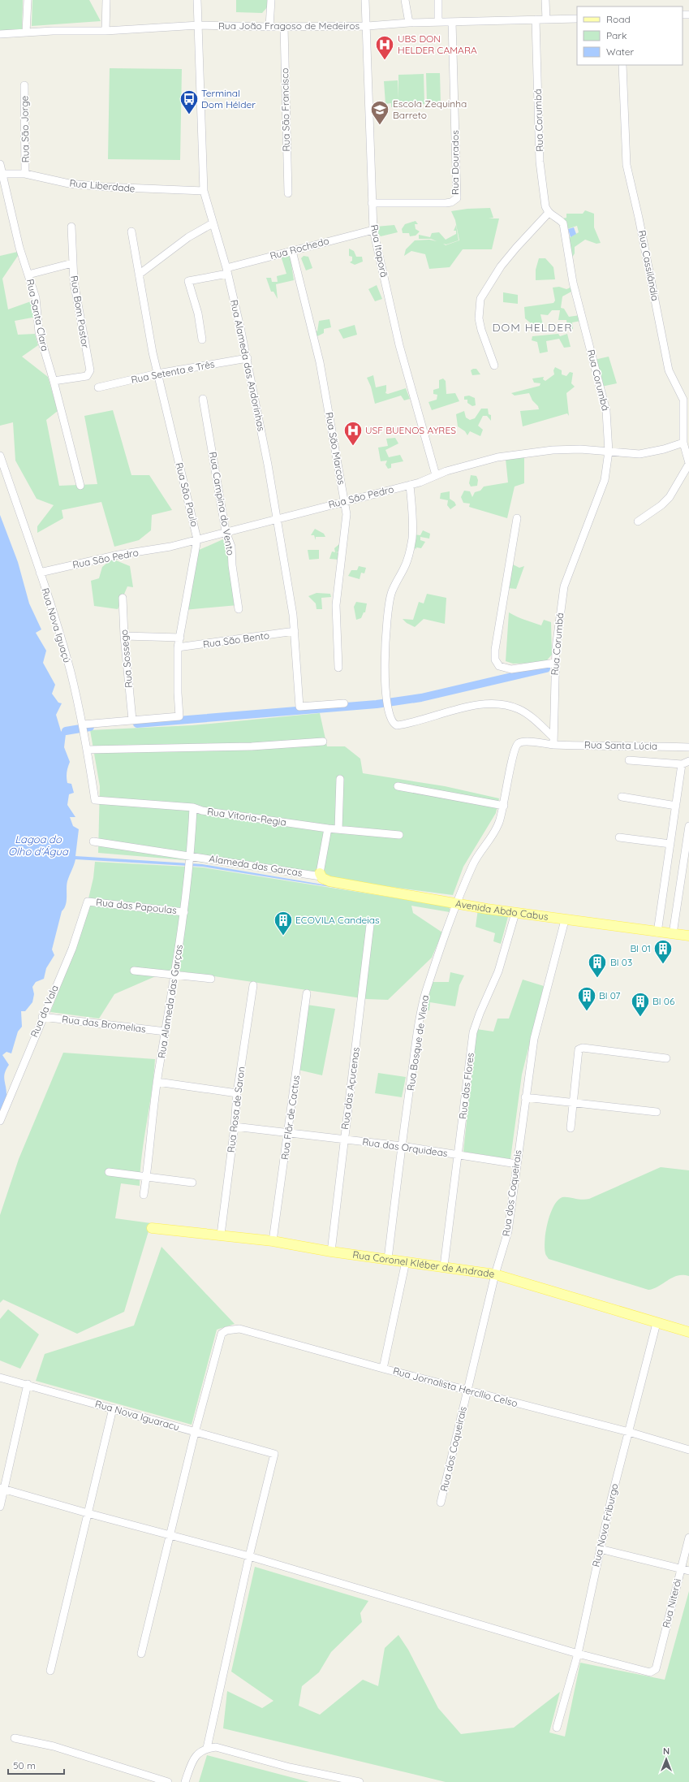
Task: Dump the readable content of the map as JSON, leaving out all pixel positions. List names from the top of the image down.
{
  "streets": {
    "main road": ["Avenida Abdo Cabus", "Rua Coronel Kléber de Andrade"],
    "street": [
      "Rua João Fragoso de Medeiros",
      "Rua São Francisco",
      "Rua Corumbá",
      "Rua São Jorge",
      "Rua Dourados",
      "Rua Liberdade",
      "Rua Rochedo",
      "Rua Itaporã",
      "Rua Cassilândia",
      "Rua Bom Pastor",
      "Rua Santa Clara",
      "Rua Alameda das Andorinhas",
      "Rua Setenta e Três",
      "Rua São Marcos",
      "Rua São Paulo",
      "Rua São Pedro",
      "Rua Campina do Vento",
      "Rua Nova Iguaçú",
      "Rua São Bento",
      "Rua Sossego",
      "Rua Santa Lúcia",
      "Rua Vitoria-Regia",
      "Alameda das Garcas",
      "Rua das Papoulas",
      "Rua Alameda das Garças",
      "Rua da Vala",
      "Rua das Bromelias",
      "Rua Bosque de Viena",
      "Rua das Flores",
      "Rua das Açucenas",
      "Rua Rosa de Saron",
      "Rua Flôr de Cactus",
      "Rua das Orquideas",
      "Rua dos Coqueirais",
      "Rua Jornalista Hercílio Celso",
      "Rua Nova Iguaracu",
      "Rua Nova Friburgo",
      "Rua Niterói"
    ]
  },
  "crossings": [
    ["Rua João Fragoso de Medeiros", "Rua São Francisco"],
    ["Rua João Fragoso de Medeiros", "Rua Corumbá"],
    ["Rua João Fragoso de Medeiros", "Rua Dourados"],
    ["Rua João Fragoso de Medeiros", "Rua Itaporã"],
    ["Rua João Fragoso de Medeiros", "Rua Alameda das Andorinhas"],
    ["Rua Corumbá", "Rua São Pedro"],
    ["Rua Corumbá", "Rua Santa Lúcia"],
    ["Rua Corumbá", "Rua Bosque de Viena"],
    ["Rua São Jorge", "Rua Liberdade"],
    ["Rua Dourados", "Rua Itaporã"],
    ["Rua Liberdade", "Rua Santa Clara"],
    ["Rua Liberdade", "Rua Alameda das Andorinhas"],
    ["Rua Rochedo", "Rua Itaporã"],
    ["Rua Rochedo", "Rua Alameda das Andorinhas"],
    ["Rua Rochedo", "Rua São Marcos"],
    ["Rua Itaporã", "Rua São Pedro"],
    ["Rua Cassilândia", "Rua São Pedro"],
    ["Rua Bom Pastor", "Rua Santa Clara"],
    ["Rua Alameda das Andorinhas", "Rua Setenta e Três"],
    ["Rua Alameda das Andorinhas", "Rua São Pedro"],
    ["Rua Alameda das Andorinhas", "Rua São Bento"],
    ["Rua Setenta e Três", "Rua São Paulo"],
    ["Rua São Marcos", "Rua São Pedro"],
    ["Rua São Paulo", "Rua São Pedro"],
    ["Rua São Paulo", "Rua São Bento"],
    ["Rua São Paulo", "Rua Sossego"],
    ["Rua São Pedro", "Rua Campina do Vento"],
    ["Rua São Pedro", "Rua Nova Iguaçú"],
    ["Rua Nova Iguaçú", "Rua Vitoria-Regia"],
    ["Rua Santa Lúcia", "Rua Bosque de Viena"],
    ["Rua Vitoria-Regia", "Rua Alameda das Garças"],
    ["Alameda das Garcas", "Avenida Abdo Cabus"],
    ["Alameda das Garcas", "Rua Alameda das Garças"],
    ["Rua das Papoulas", "Rua Alameda das Garças"],
    ["Rua das Papoulas", "Rua da Vala"],
    ["Avenida Abdo Cabus", "Rua Bosque de Viena"],
    ["Avenida Abdo Cabus", "Rua das Flores"],
    ["Avenida Abdo Cabus", "Rua dos Coqueirais"],
    ["Rua Alameda das Garças", "Rua das Bromelias"],
    ["Rua da Vala", "Rua das Bromelias"],
    ["Rua Bosque de Viena", "Rua das Orquideas"],
    ["Rua Bosque de Viena", "Rua Coronel Kléber de Andrade"],
    ["Rua das Flores", "Rua das Orquideas"],
    ["Rua das Flores", "Rua Coronel Kléber de Andrade"],
    ["Rua das Açucenas", "Rua das Orquideas"],
    ["Rua das Açucenas", "Rua Coronel Kléber de Andrade"],
    ["Rua Rosa de Saron", "Rua das Orquideas"],
    ["Rua Rosa de Saron", "Rua Coronel Kléber de Andrade"],
    ["Rua Flôr de Cactus", "Rua das Orquideas"],
    ["Rua Flôr de Cactus", "Rua Coronel Kléber de Andrade"],
    ["Rua das Orquideas", "Rua dos Coqueirais"],
    ["Rua dos Coqueirais", "Rua Coronel Kléber de Andrade"],
    ["Rua dos Coqueirais", "Rua Jornalista Hercílio Celso"],
    ["Rua Coronel Kléber de Andrade", "Rua Nova Friburgo"],
    ["Rua Jornalista Hercílio Celso", "Rua Nova Iguaracu"],
    ["Rua Jornalista Hercílio Celso", "Rua Nova Friburgo"],
    ["Rua Nova Friburgo", "Rua Niterói"]
  ],
  "districts": ["DOM HELDER"],
  "water": ["Lagoa do Olho d'Água"],
  "places": {
    "hospital": ["UBS DON HELDER CAMARA", "USF BUENOS AYRES"],
    "bus stop": ["Terminal Dom Hélder"],
    "school or university": ["Escola Zequinha Barreto"],
    "building": [
      "ECOVILA Candeias",
      "Bl 01",
      "Bl 03",
      "Bl 07",
      "Bl 06"
    ]
  },
  "legend": ["Road", "Park", "Water"],
  "scale_bar": "50 m",
  "north": "top"
}
